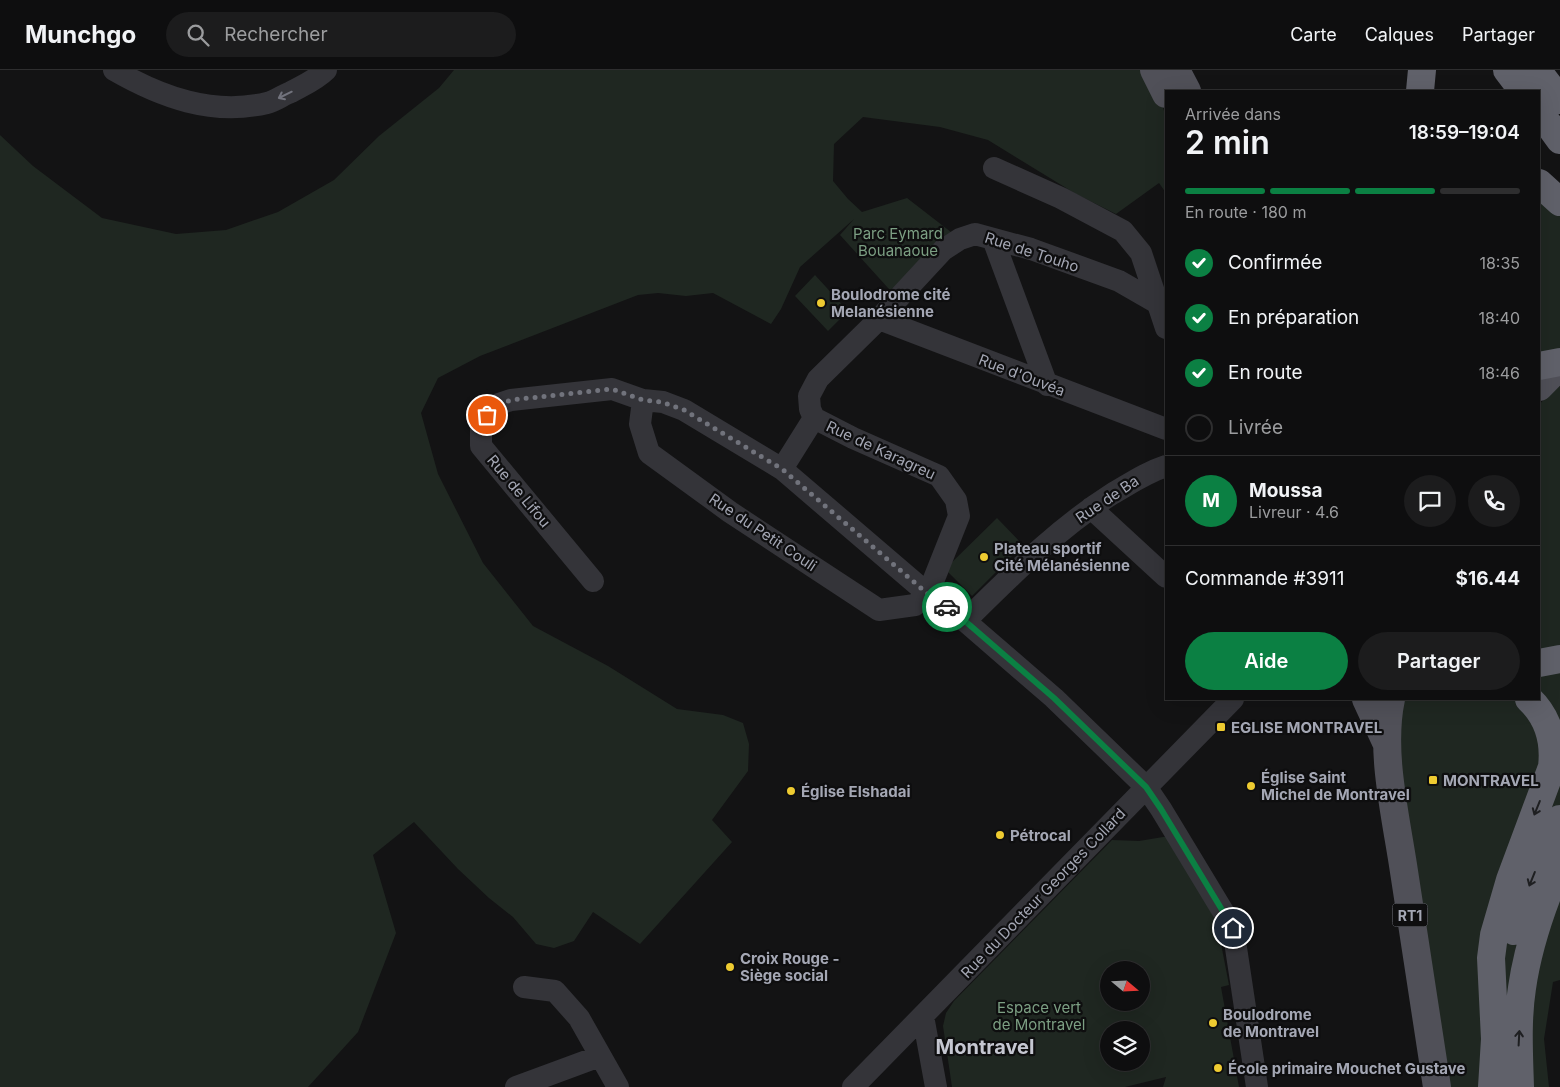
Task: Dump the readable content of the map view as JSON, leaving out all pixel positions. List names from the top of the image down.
{
  "streets": {
    "main road": ["RT1"],
    "street": [
      "Rue de Touho",
      "Rue d'Ouvéa",
      "Rue de Karagreu",
      "Rue de Lifou",
      "Rue de Ba",
      "Rue du Petit Couli",
      "Rue du Docteur Georges Collard"
    ]
  },
  "crossings": [
    ["Rue de Touho", "Rue d'Ouvéa"],
    ["Rue de Touho", "Rue de Karagreu"],
    ["Rue de Karagreu", "Rue de Lifou"],
    ["Rue de Karagreu", "Rue du Petit Couli"],
    ["Rue de Lifou", "Rue de Ba"],
    ["Rue de Lifou", "Rue du Petit Couli"],
    ["Rue de Lifou", "Rue du Docteur Georges Collard"]
  ],
  "districts": ["Montravel"],
  "parks": ["Parc Eymard Bouanaoue", "Espace vert de Montravel"],
  "places": {
    "other": [
      "Boulodrome cité Melanésienne",
      "Plateau sportif Cité Mélanésienne",
      "Église Saint Michel de Montravel",
      "Église Elshadai",
      "Pétrocal",
      "Croix Rouge - Siège social",
      "Boulodrome de Montravel",
      "École primaire Mouchet Gustave"
    ],
    "transit": ["EGLISE MONTRAVEL", "MONTRAVEL"]
  },
  "north": "right",
  "page": {
    "header": "Munchgo",
    "search": "Rechercher",
    "nav": ["Carte", "Calques", "Partager"],
    "heading": ["2 min", "Arrivée dans", "18:59–19:04"],
    "panel": [
      "Moussa",
      "Livreur · 4.6",
      "Commande #3911",
      "$16.44"
    ],
    "bar": "En route · 180 m",
    "list": [
      ["Confirmée", "18:35"],
      ["En préparation", "18:40"],
      ["En route", "18:46"],
      "Livrée"
    ],
    "round": "M",
    "buttons": ["Aide", "Partager"]
  }
}
